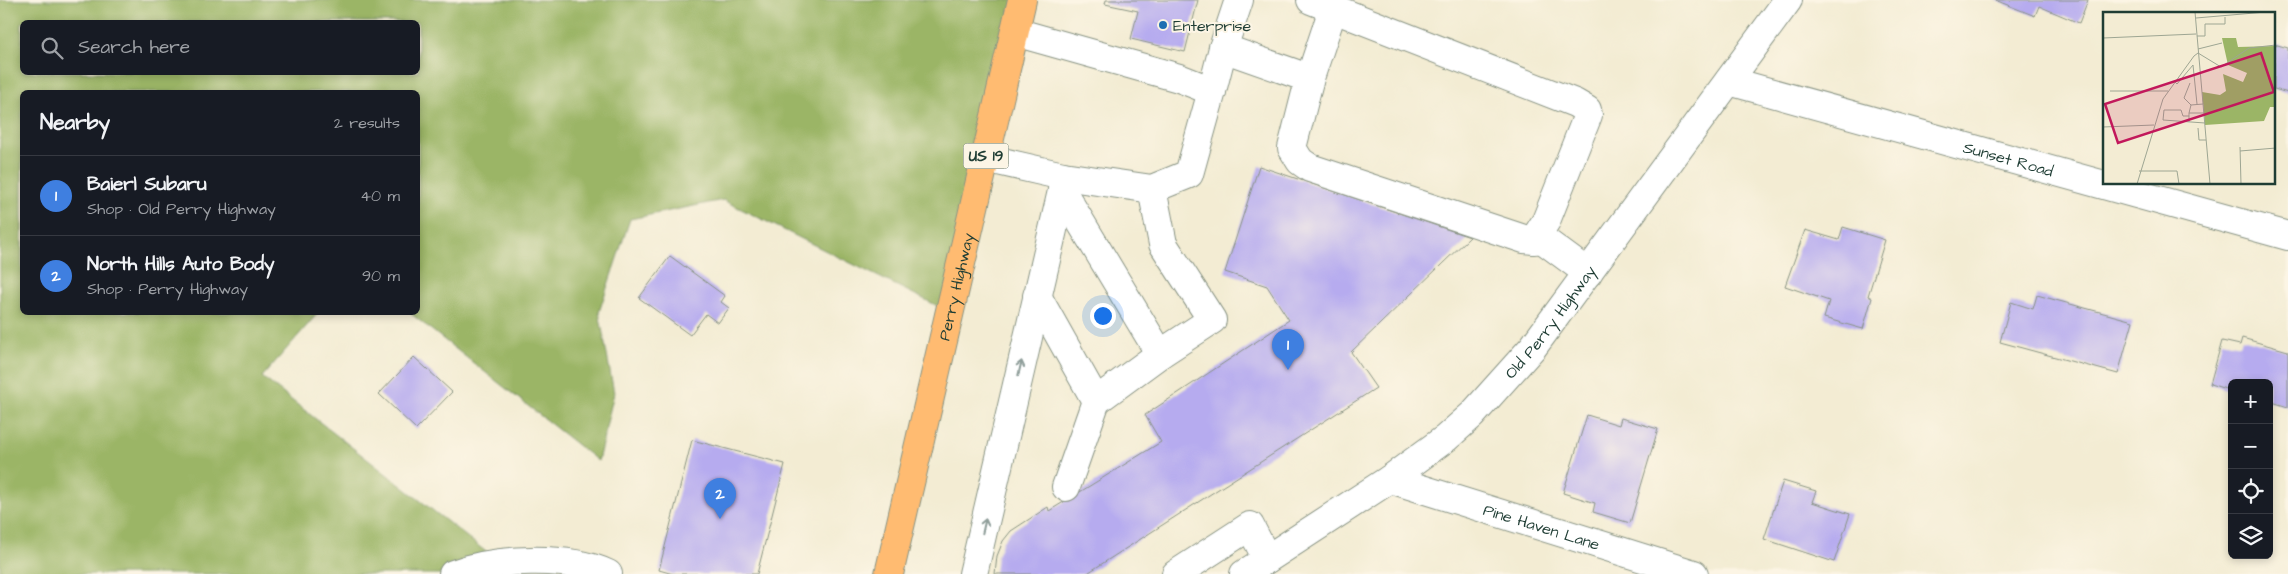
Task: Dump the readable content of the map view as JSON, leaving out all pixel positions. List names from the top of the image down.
{
  "streets": {
    "main road": ["US 19", "Perry Highway"],
    "street": ["Sunset Road", "Old Perry Highway", "Pine Haven Lane"]
  },
  "crossings": [
    ["Sunset Road", "Old Perry Highway"],
    ["Old Perry Highway", "Pine Haven Lane"]
  ],
  "places": ["Enterprise"],
  "page": {
    "search": "Search here",
    "heading": ["Nearby", "2 results"],
    "list": [
      {
        "mark": "1",
        "name": "Baierl Subaru",
        "note": "Shop · Old Perry Highway",
        "value": "40 m"
      },
      {
        "mark": "2",
        "name": "North Hills Auto Body",
        "note": "Shop · Perry Highway",
        "value": "90 m"
      }
    ],
    "pins": ["1", "2"],
    "map_buttons": ["+", "−"]
  }
}
